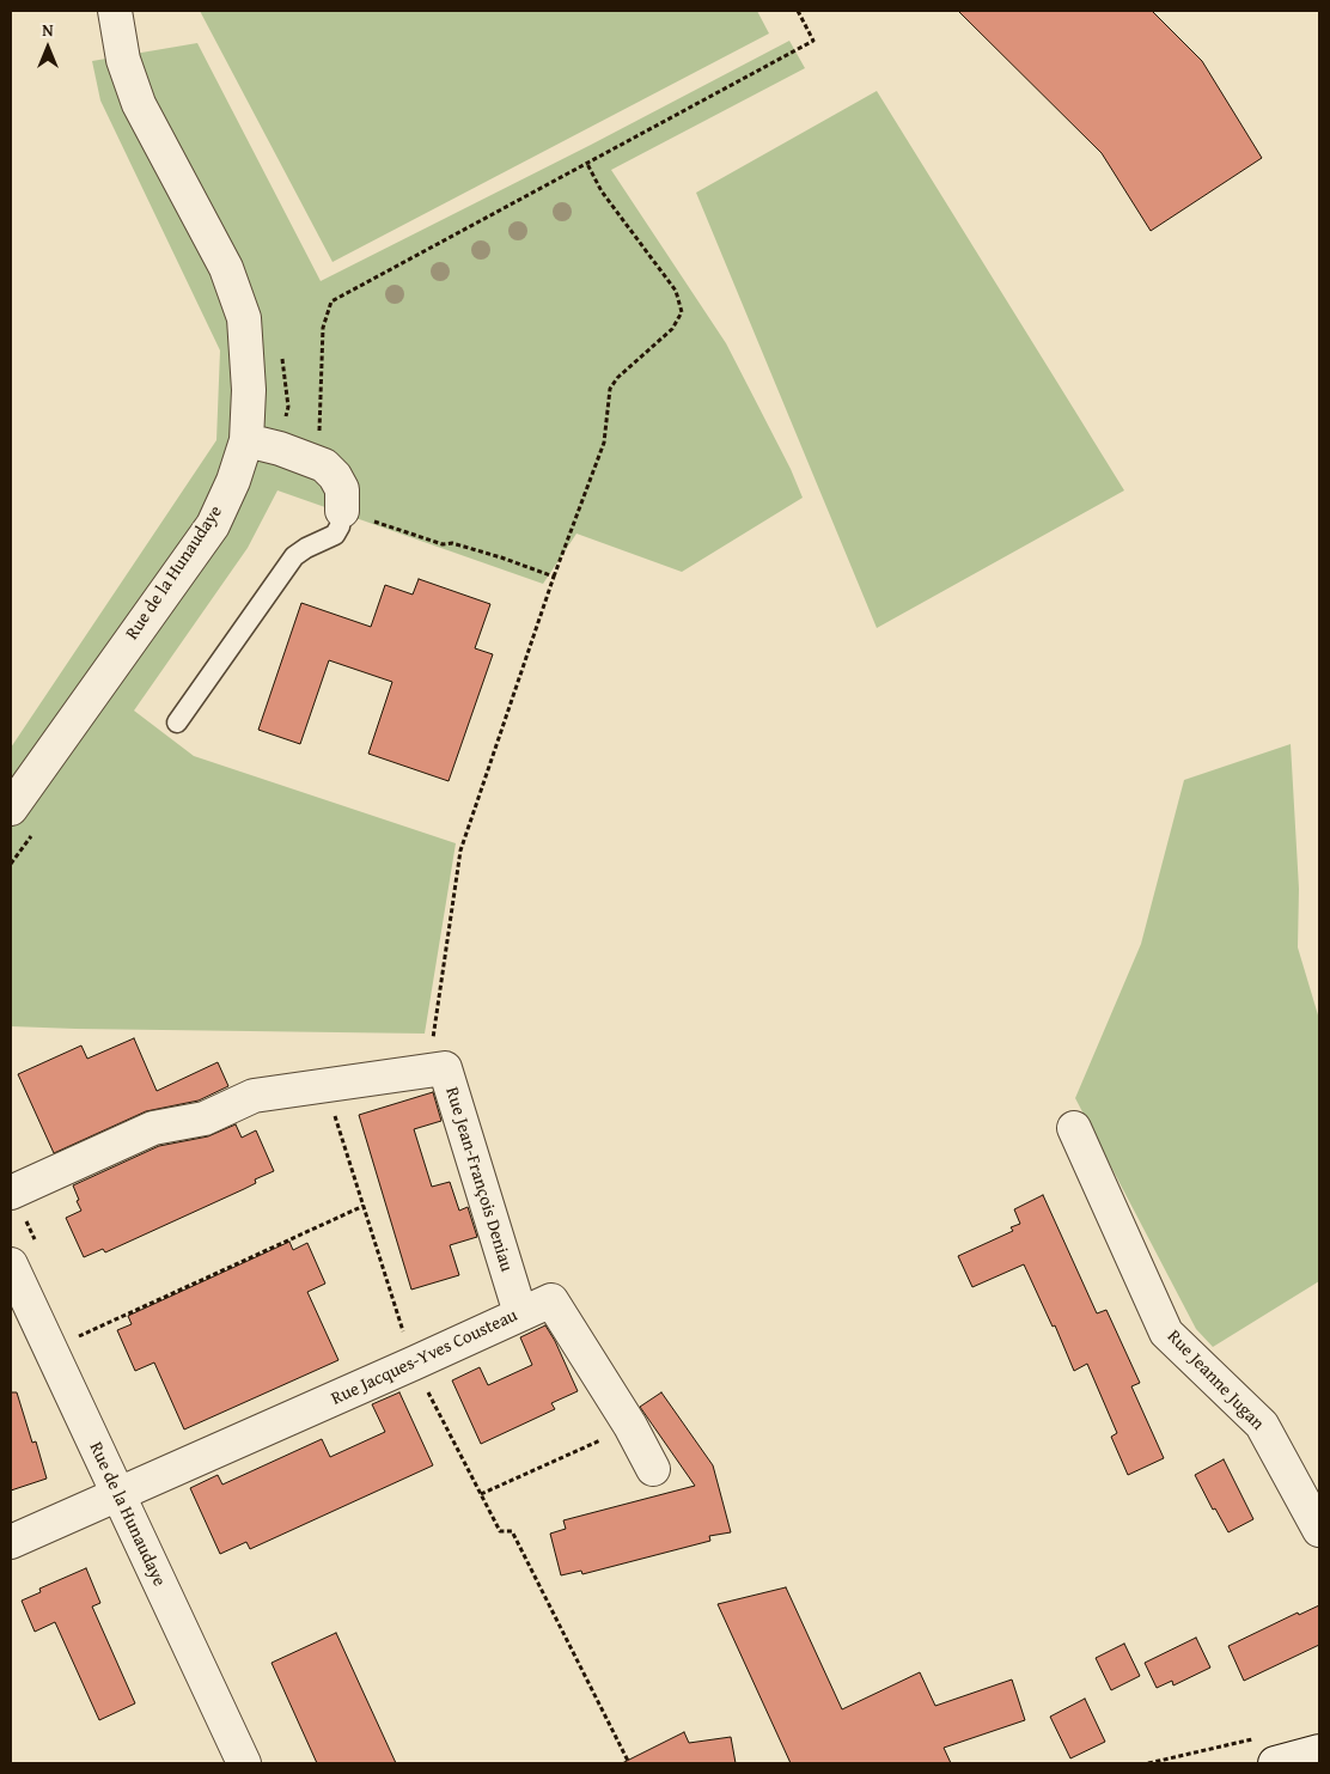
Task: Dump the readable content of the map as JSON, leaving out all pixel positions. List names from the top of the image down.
{
  "streets": {
    "street": [
      "Rue de la Hunaudaye",
      "Rue Jean-François Deniau",
      "Rue Jacques-Yves Cousteau",
      "Rue Jeanne Jugan"
    ]
  },
  "crossings": [
    ["Rue de la Hunaudaye", "Rue Jacques-Yves Cousteau"],
    ["Rue Jean-François Deniau", "Rue Jacques-Yves Cousteau"]
  ],
  "north": "top"
}
